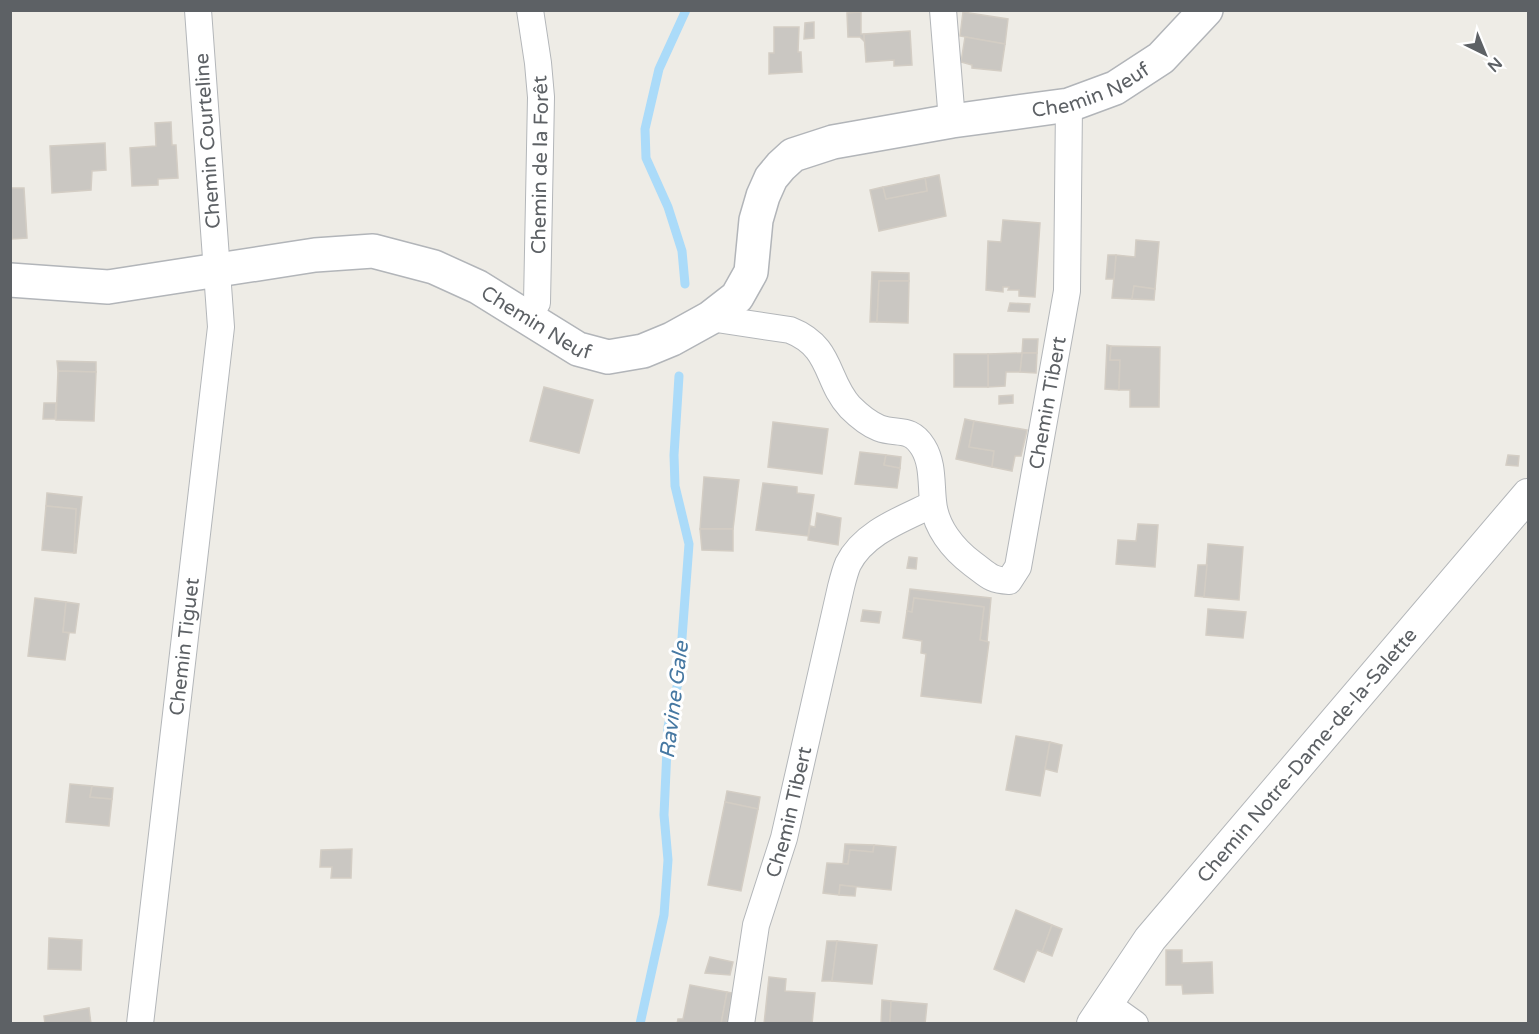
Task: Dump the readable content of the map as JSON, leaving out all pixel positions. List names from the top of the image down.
{
  "streets": {
    "main road": ["Chemin Neuf"],
    "street": [
      "Chemin Courteline",
      "Chemin de la Forêt",
      "Chemin Tibert",
      "Chemin Tiguet",
      "Chemin Notre-Dame-de-la-Salette"
    ]
  },
  "crossings": [
    ["Chemin Neuf", "Chemin Courteline"],
    ["Chemin Neuf", "Chemin de la Forêt"],
    ["Chemin Neuf", "Chemin Tibert"],
    ["Chemin Neuf", "Chemin Tiguet"],
    ["Chemin Courteline", "Chemin Tiguet"]
  ],
  "water": ["Ravine Gale"],
  "north": "bottom right"
}
